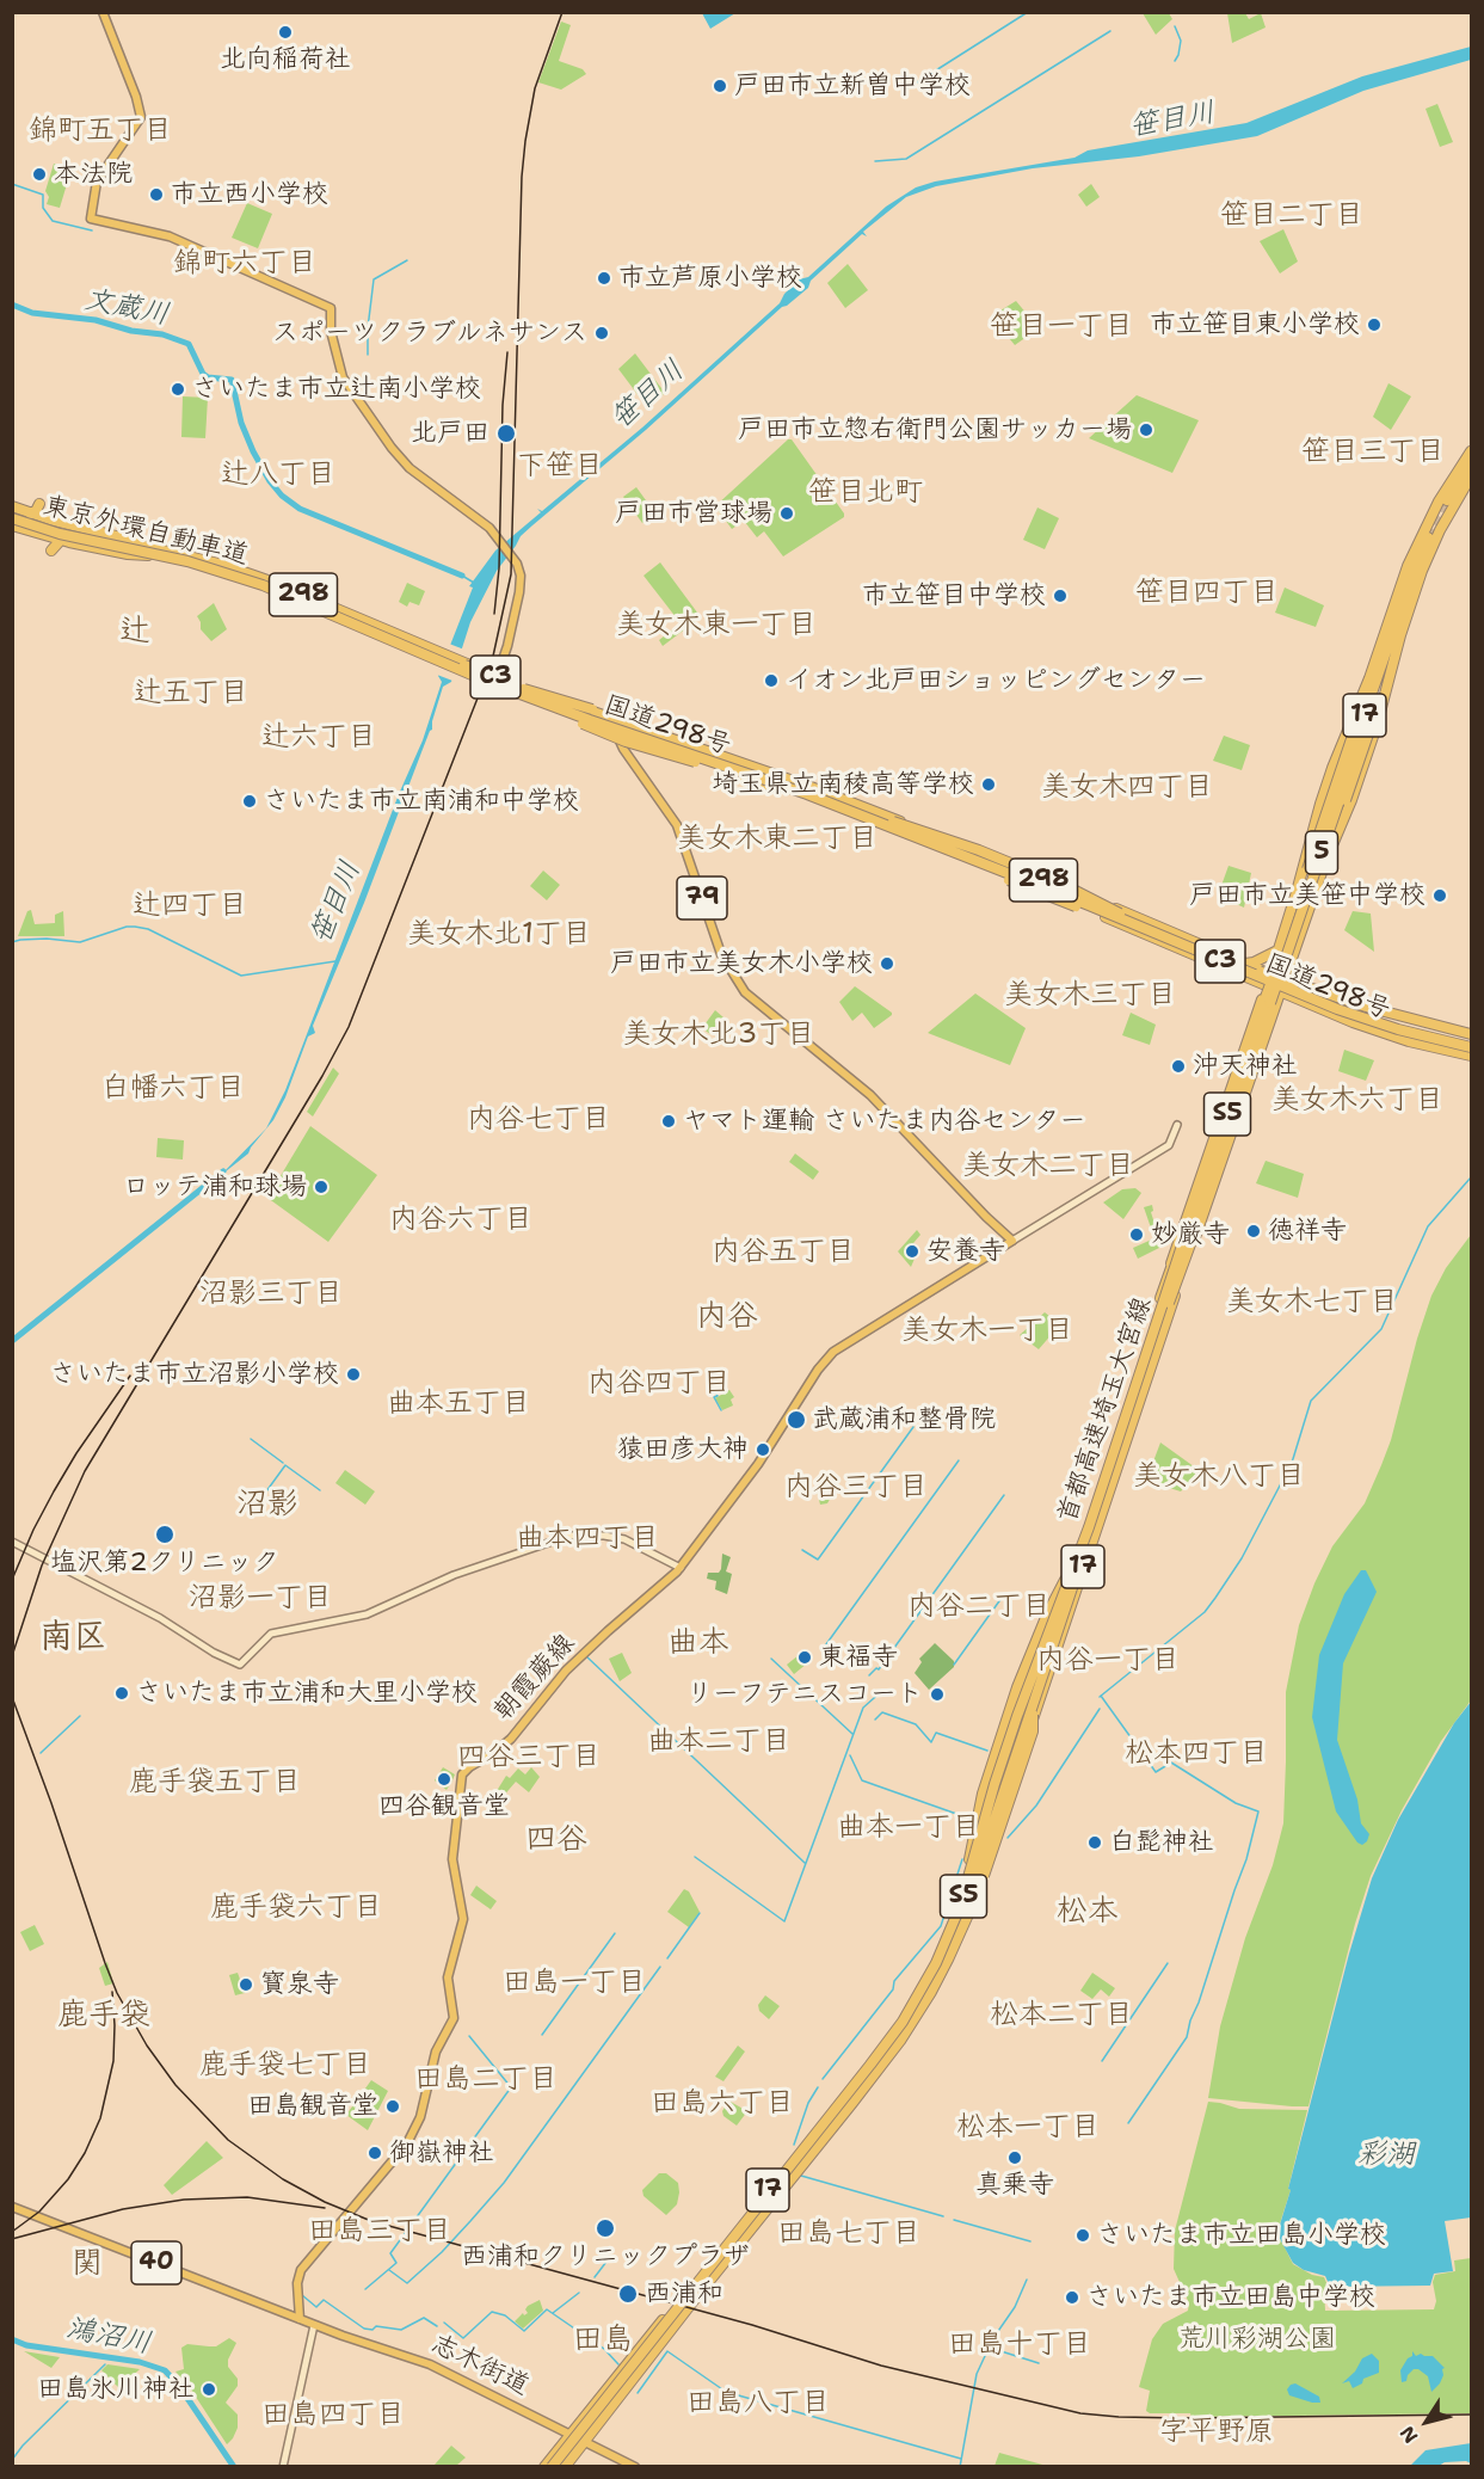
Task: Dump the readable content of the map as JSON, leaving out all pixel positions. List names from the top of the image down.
{
  "streets": {
    "highway": [
      "東京外環自動車道",
      "298",
      "C3",
      "17",
      "国道298号",
      "5",
      "S5",
      "首都高速埼玉大宮線"
    ],
    "main road": [
      "79",
      "朝霞蕨線",
      "40",
      "志木街道"
    ]
  },
  "crossings": [
    ["東京外環自動車道", "国道298号"],
    ["17", "国道298号"],
    ["17", "5"],
    ["17", "S5"],
    ["17", "首都高速埼玉大宮線"],
    ["17", "志木街道"],
    ["国道298号", "79"],
    ["5", "首都高速埼玉大宮線"],
    ["79", "朝霞蕨線"],
    ["S5", "首都高速埼玉大宮線"],
    ["朝霞蕨線", "40"],
    ["朝霞蕨線", "志木街道"],
    ["40", "志木街道"]
  ],
  "districts": [
    "錦町五丁目",
    "笹目二丁目",
    "錦町六丁目",
    "笹目一丁目",
    "笹目三丁目",
    "下笹目",
    "辻八丁目",
    "笹目北町",
    "笹目四丁目",
    "美女木東一丁目",
    "辻",
    "辻五丁目",
    "辻六丁目",
    "美女木四丁目",
    "美女木東二丁目",
    "辻四丁目",
    "美女木北1丁目",
    "美女木三丁目",
    "美女木北3丁目",
    "白幡六丁目",
    "美女木六丁目",
    "内谷七丁目",
    "美女木二丁目",
    "内谷六丁目",
    "内谷五丁目",
    "沼影三丁目",
    "美女木七丁目",
    "内谷",
    "美女木一丁目",
    "内谷四丁目",
    "曲本五丁目",
    "美女木八丁目",
    "内谷三丁目",
    "沼影",
    "曲本四丁目",
    "沼影一丁目",
    "内谷二丁目",
    "南区",
    "曲本",
    "内谷一丁目",
    "曲本二丁目",
    "松本四丁目",
    "四谷三丁目",
    "鹿手袋五丁目",
    "曲本一丁目",
    "四谷",
    "鹿手袋六丁目",
    "松本",
    "田島一丁目",
    "鹿手袋",
    "松本二丁目",
    "鹿手袋七丁目",
    "田島二丁目",
    "田島六丁目",
    "松本一丁目",
    "田島三丁目",
    "田島七丁目",
    "関",
    "田島",
    "田島十丁目",
    "田島八丁目",
    "田島四丁目",
    "字平野原"
  ],
  "water": [
    "笹目川",
    "文蔵川",
    "彩湖",
    "鴻沼川"
  ],
  "parks": ["荒川彩湖公園"],
  "places": [
    "北向稲荷社",
    "戸田市立新曽中学校",
    "本法院",
    "市立西小学校",
    "市立芦原小学校",
    "市立笹目東小学校",
    "スポーツクラブルネサンス",
    "さいたま市立辻南小学校",
    "戸田市立惣右衛門公園サッカー場",
    "北戸田",
    "戸田市営球場",
    "市立笹目中学校",
    "イオン北戸田ショッピングセンター",
    "埼玉県立南稜高等学校",
    "さいたま市立南浦和中学校",
    "戸田市立美笹中学校",
    "戸田市立美女木小学校",
    "沖天神社",
    "ヤマト運輸 さいたま内谷センター",
    "ロッテ浦和球場",
    "徳祥寺",
    "妙厳寺",
    "安養寺",
    "さいたま市立沼影小学校",
    "武蔵浦和整骨院",
    "猿田彦大神",
    "塩沢第2クリニック",
    "東福寺",
    "さいたま市立浦和大里小学校",
    "リーフテニスコート",
    "四谷観音堂",
    "白髭神社",
    "寳泉寺",
    "田島観音堂",
    "御嶽神社",
    "真乗寺",
    "西浦和クリニックプラザ",
    "さいたま市立田島小学校",
    "西浦和",
    "さいたま市立田島中学校",
    "田島氷川神社"
  ],
  "north": "bottom left"
}
